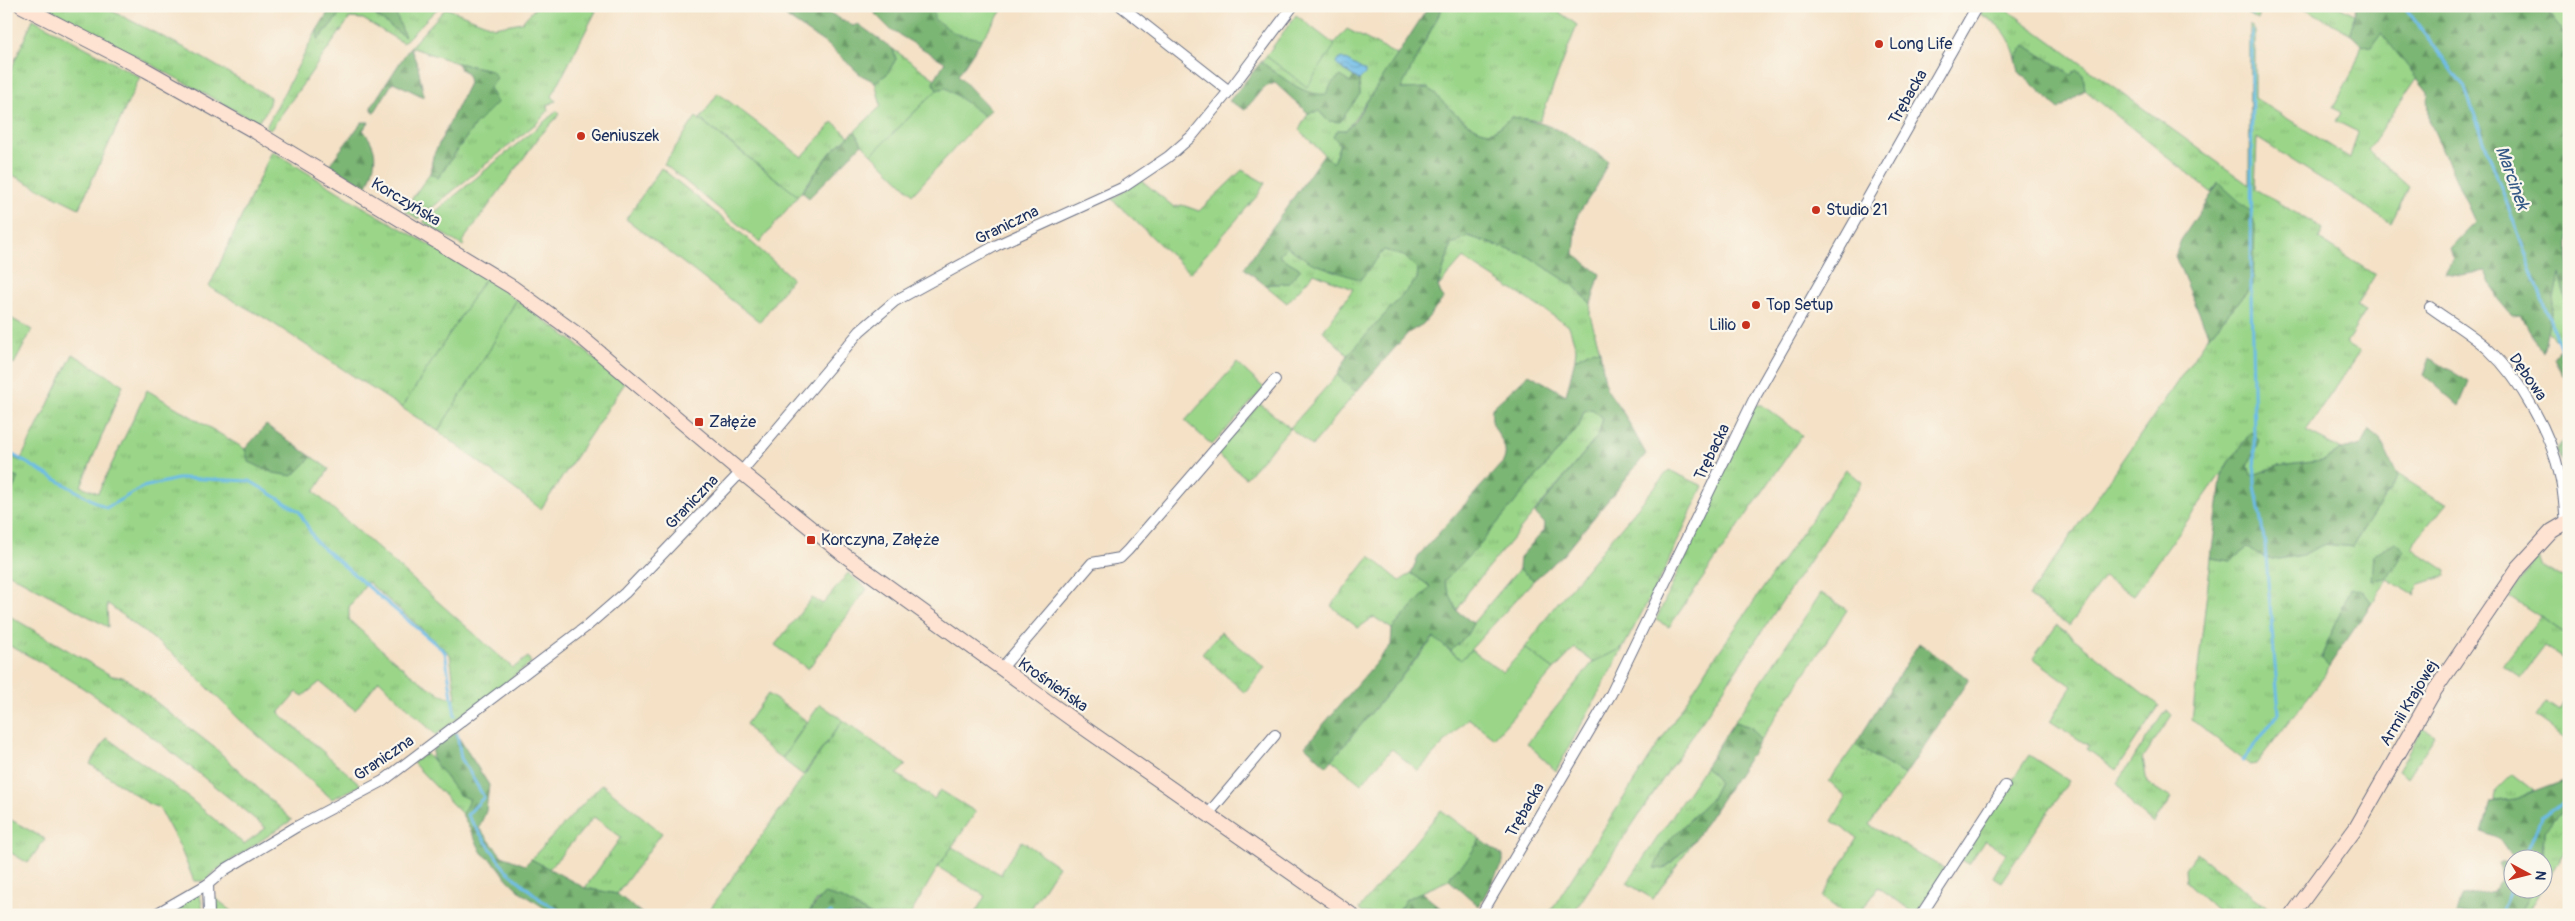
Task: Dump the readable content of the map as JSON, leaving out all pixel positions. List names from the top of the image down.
{
  "streets": {
    "main road": ["Korczyńska", "Krośnieńska", "Armii Krajowej"],
    "street": ["Trębacka", "Graniczna", "Dębowa"]
  },
  "crossings": [
    ["Korczyńska", "Graniczna"],
    ["Korczyńska", "Krośnieńska"],
    ["Graniczna", "Krośnieńska"],
    ["Dębowa", "Armii Krajowej"]
  ],
  "water": ["Marcinek"],
  "places": {
    "other": [
      "Long Life",
      "Geniuszek",
      "Studio 21",
      "Top Setup",
      "Lilio"
    ],
    "transit": ["Załęże", "Korczyna, Załęże"]
  },
  "north": "right"
}
